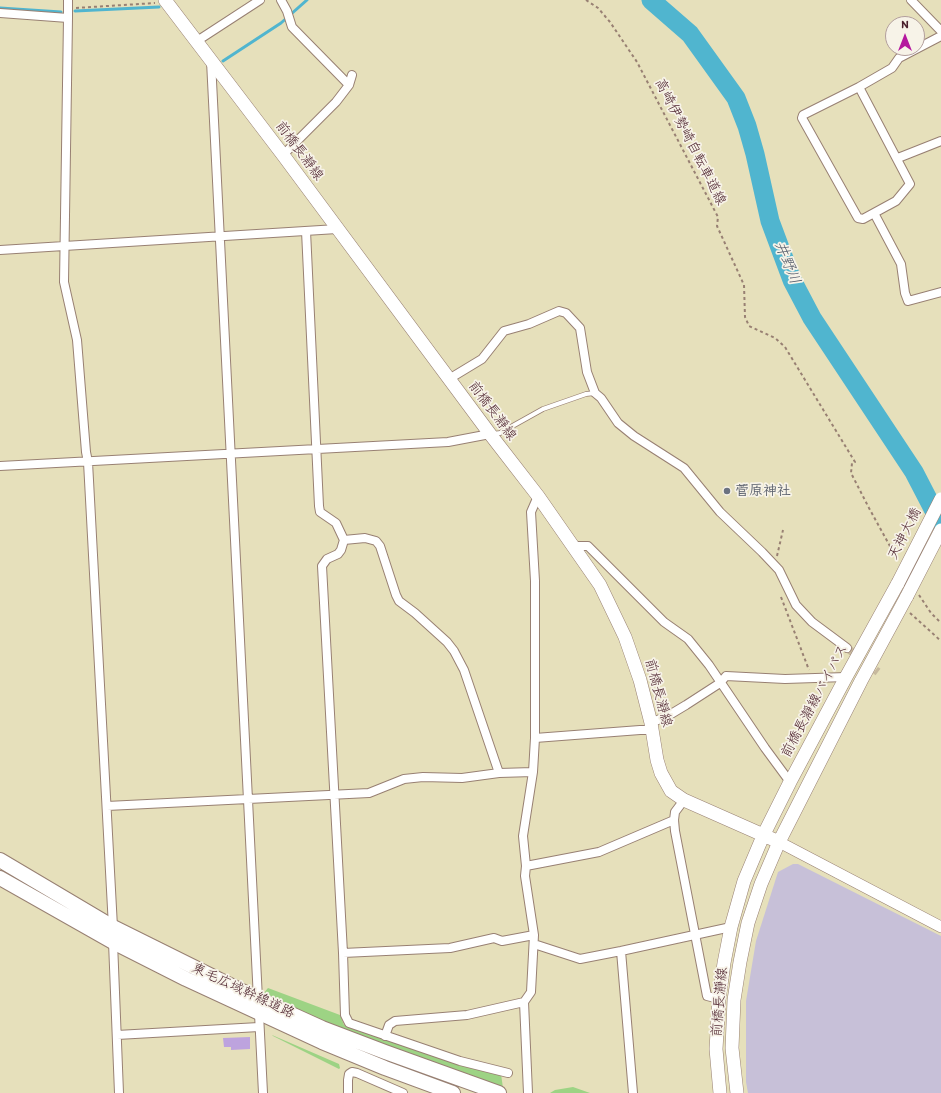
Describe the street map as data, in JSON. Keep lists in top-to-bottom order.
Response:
{
  "streets": {
    "highway": ["東毛広域幹線道路"],
    "main road": ["前橋長瀞線", "天神大橋", "前橋長瀞線バイパス"],
    "path": ["高崎伊勢崎自転車道線"]
  },
  "crossings": [
    ["前橋長瀞線", "前橋長瀞線バイパス"],
    ["天神大橋", "前橋長瀞線バイパス"]
  ],
  "water": ["井野川"],
  "places": ["菅原神社"],
  "north": "top"
}
